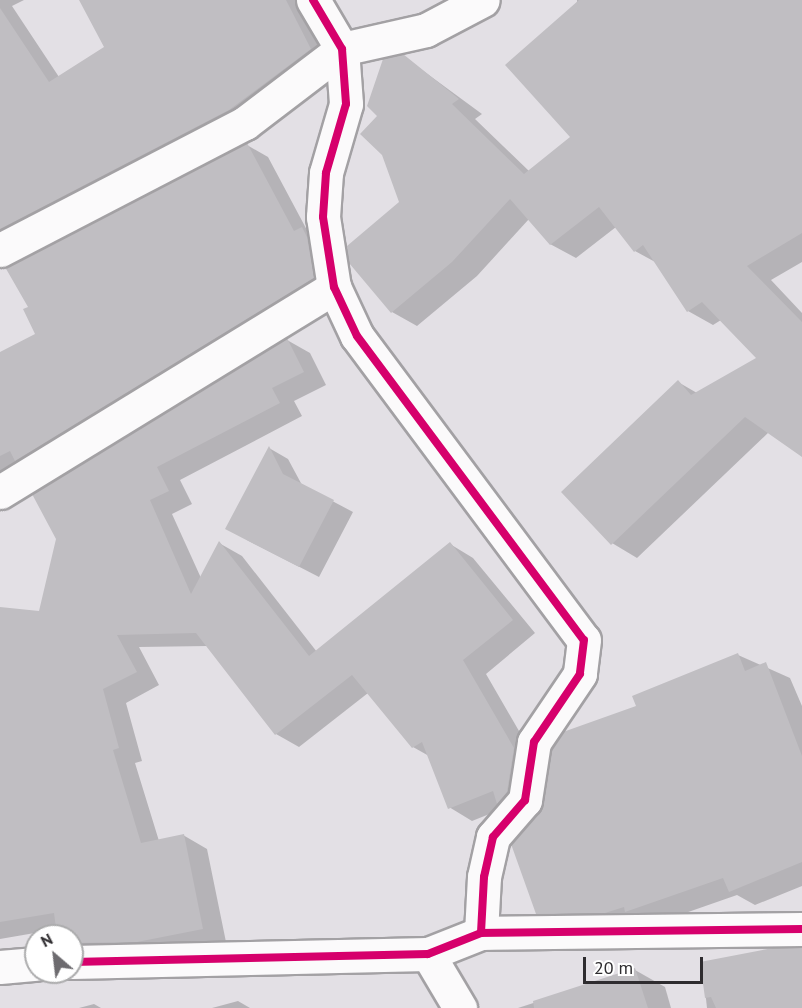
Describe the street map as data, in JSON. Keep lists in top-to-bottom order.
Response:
{
  "scale_bar": "20 m",
  "north": "top left"
}
